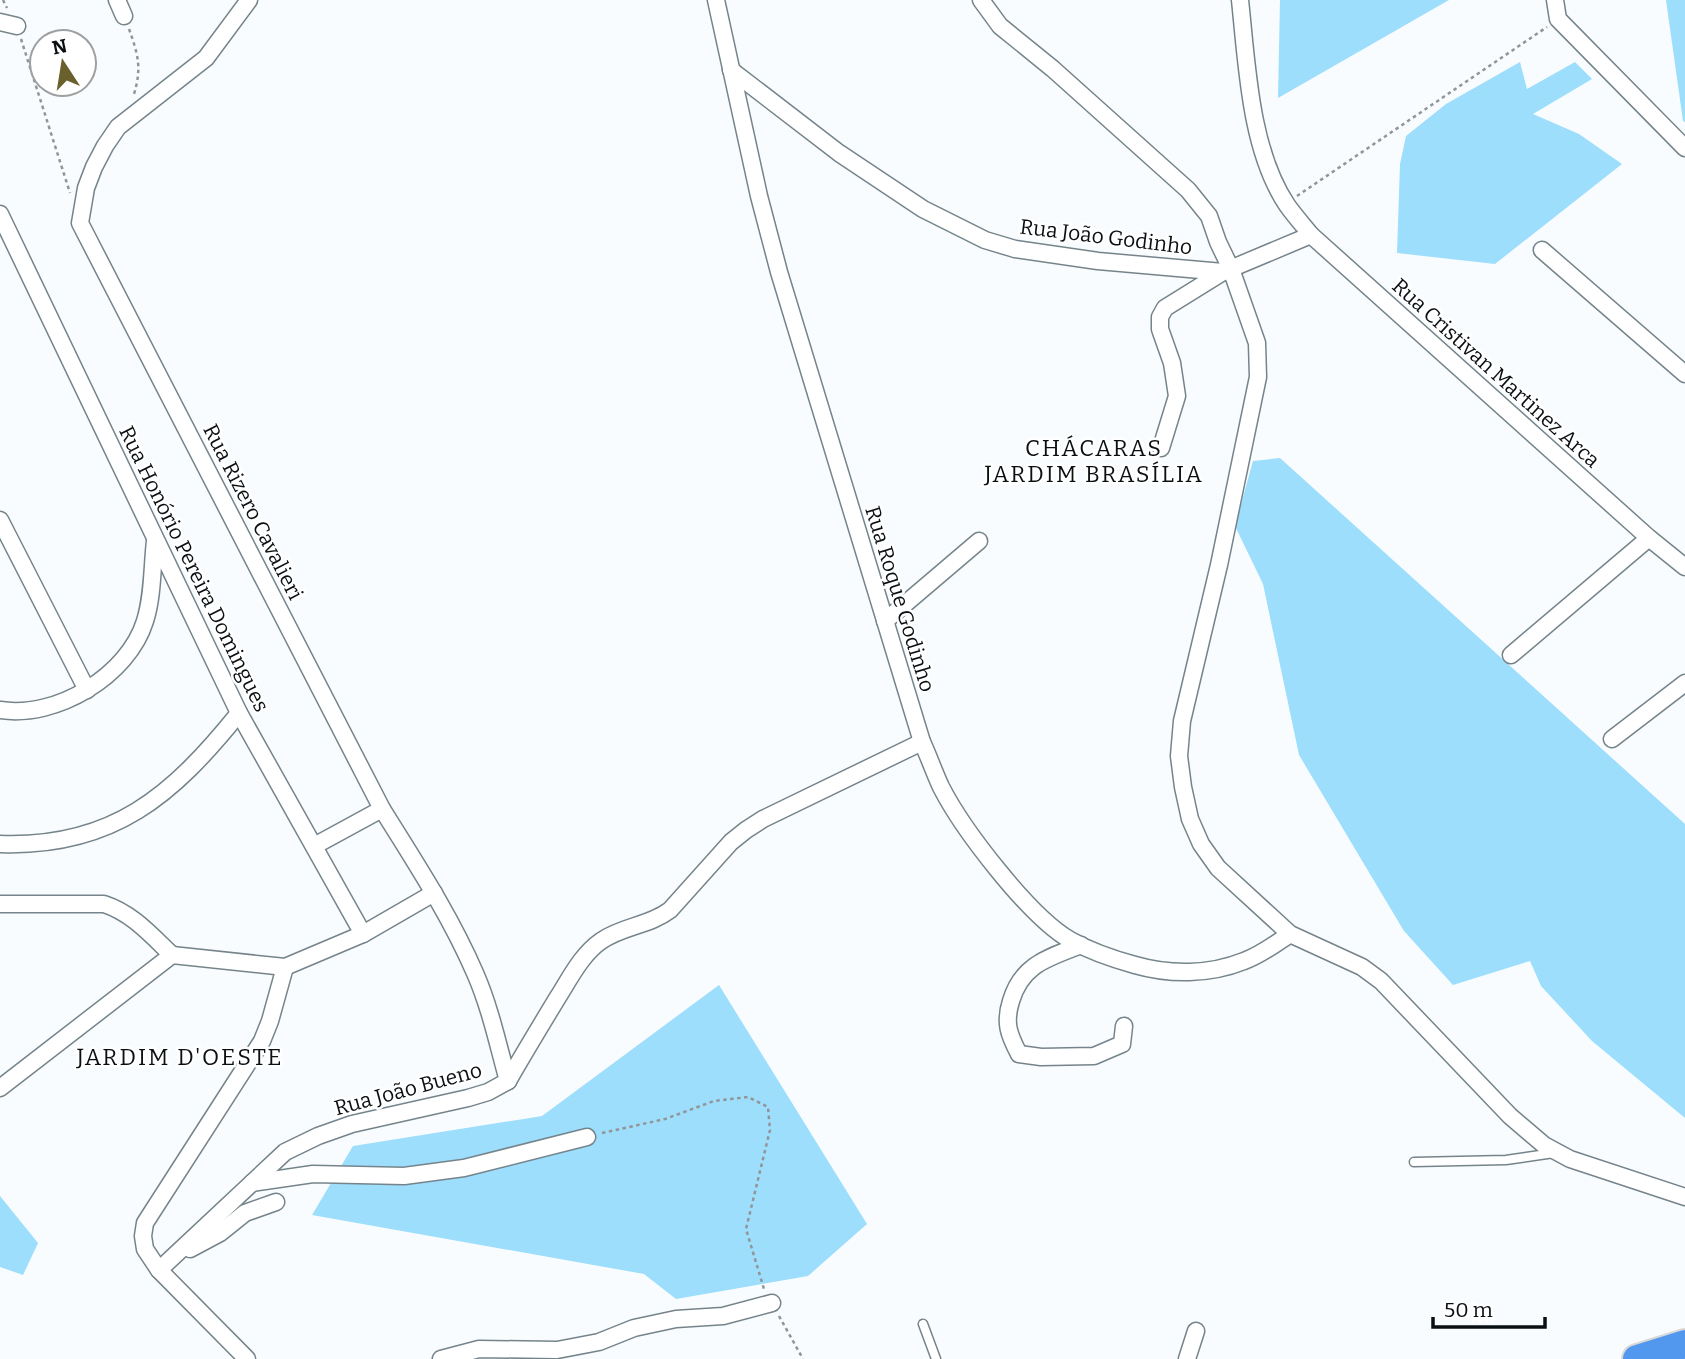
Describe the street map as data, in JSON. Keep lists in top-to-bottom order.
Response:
{
  "streets": {
    "street": [
      "Rua João Godinho",
      "Rua Cristivan Martinez Arca",
      "Rua Rizero Cavalieri",
      "Rua Honório Pereira Domingues",
      "Rua Roque Godinho",
      "Rua João Bueno"
    ]
  },
  "crossings": [
    ["Rua João Godinho", "Rua Cristivan Martinez Arca"],
    ["Rua João Godinho", "Rua Roque Godinho"],
    ["Rua Rizero Cavalieri", "Rua João Bueno"]
  ],
  "districts": ["CHÁCARAS JARDIM BRASÍLIA", "JARDIM D'OESTE"],
  "scale_bar": "50 m",
  "north": "top"
}
